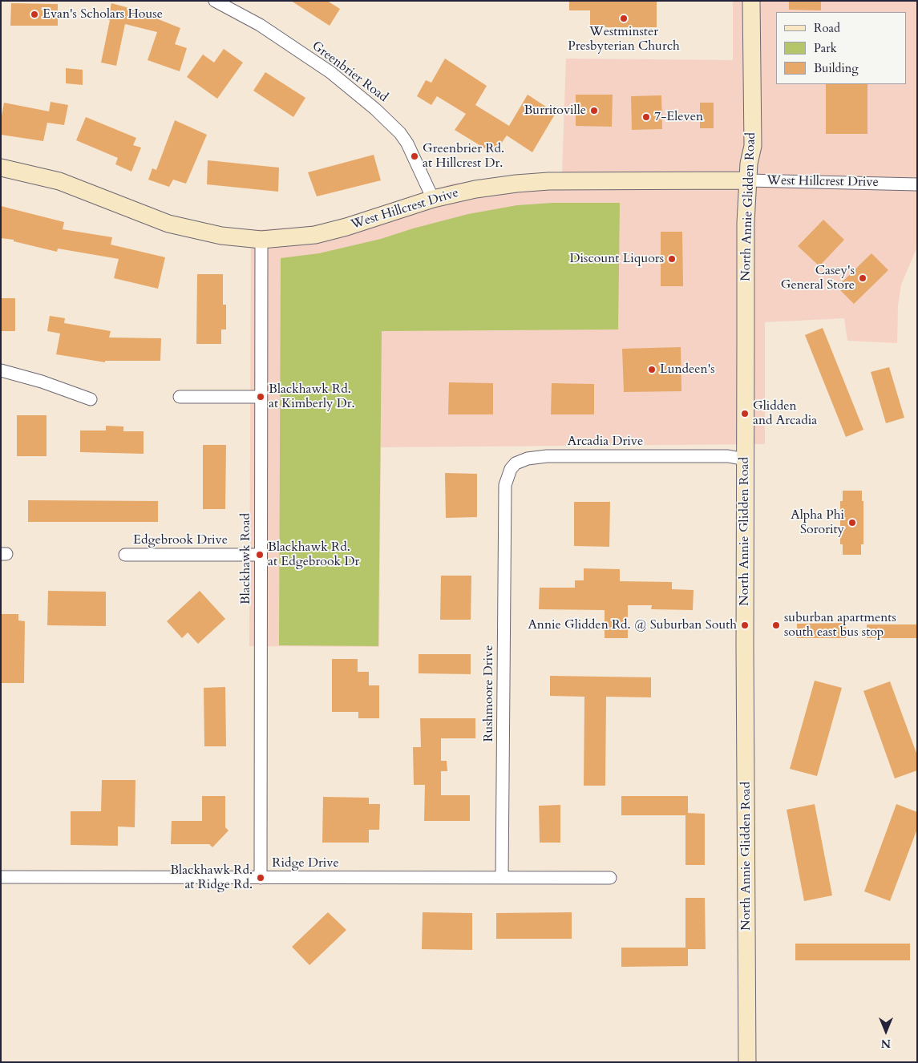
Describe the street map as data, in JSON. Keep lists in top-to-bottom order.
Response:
{
  "streets": {
    "main road": ["West Hillcrest Drive", "North Annie Glidden Road"],
    "street": [
      "Greenbrier Road",
      "Arcadia Drive",
      "Edgebrook Drive",
      "Blackhawk Road",
      "Rushmoore Drive",
      "Ridge Drive"
    ]
  },
  "crossings": [
    ["Greenbrier Road", "West Hillcrest Drive"],
    ["West Hillcrest Drive", "North Annie Glidden Road"],
    ["West Hillcrest Drive", "Blackhawk Road"],
    ["North Annie Glidden Road", "Arcadia Drive"],
    ["Arcadia Drive", "Rushmoore Drive"],
    ["Edgebrook Drive", "Blackhawk Road"],
    ["Blackhawk Road", "Ridge Drive"],
    ["Rushmoore Drive", "Ridge Drive"]
  ],
  "places": [
    "Evan's Scholars House",
    "Westminster Presbyterian Church",
    "Burritoville",
    "7-Eleven",
    "Greenbrier Rd. at Hillcrest Dr.",
    "Discount Liquors",
    "Casey's General Store",
    "Lundeen's",
    "Blackhawk Rd. at Kimberly Dr.",
    "Glidden and Arcadia",
    "Alpha Phi Sorority",
    "Blackhawk Rd. at Edgebrook Dr",
    "Annie Glidden Rd. @ Suburban South",
    "suburban apartments south east bus stop",
    "Blackhawk Rd. at Ridge Rd."
  ],
  "legend": ["Road", "Park", "Building"],
  "north": "bottom"
}
